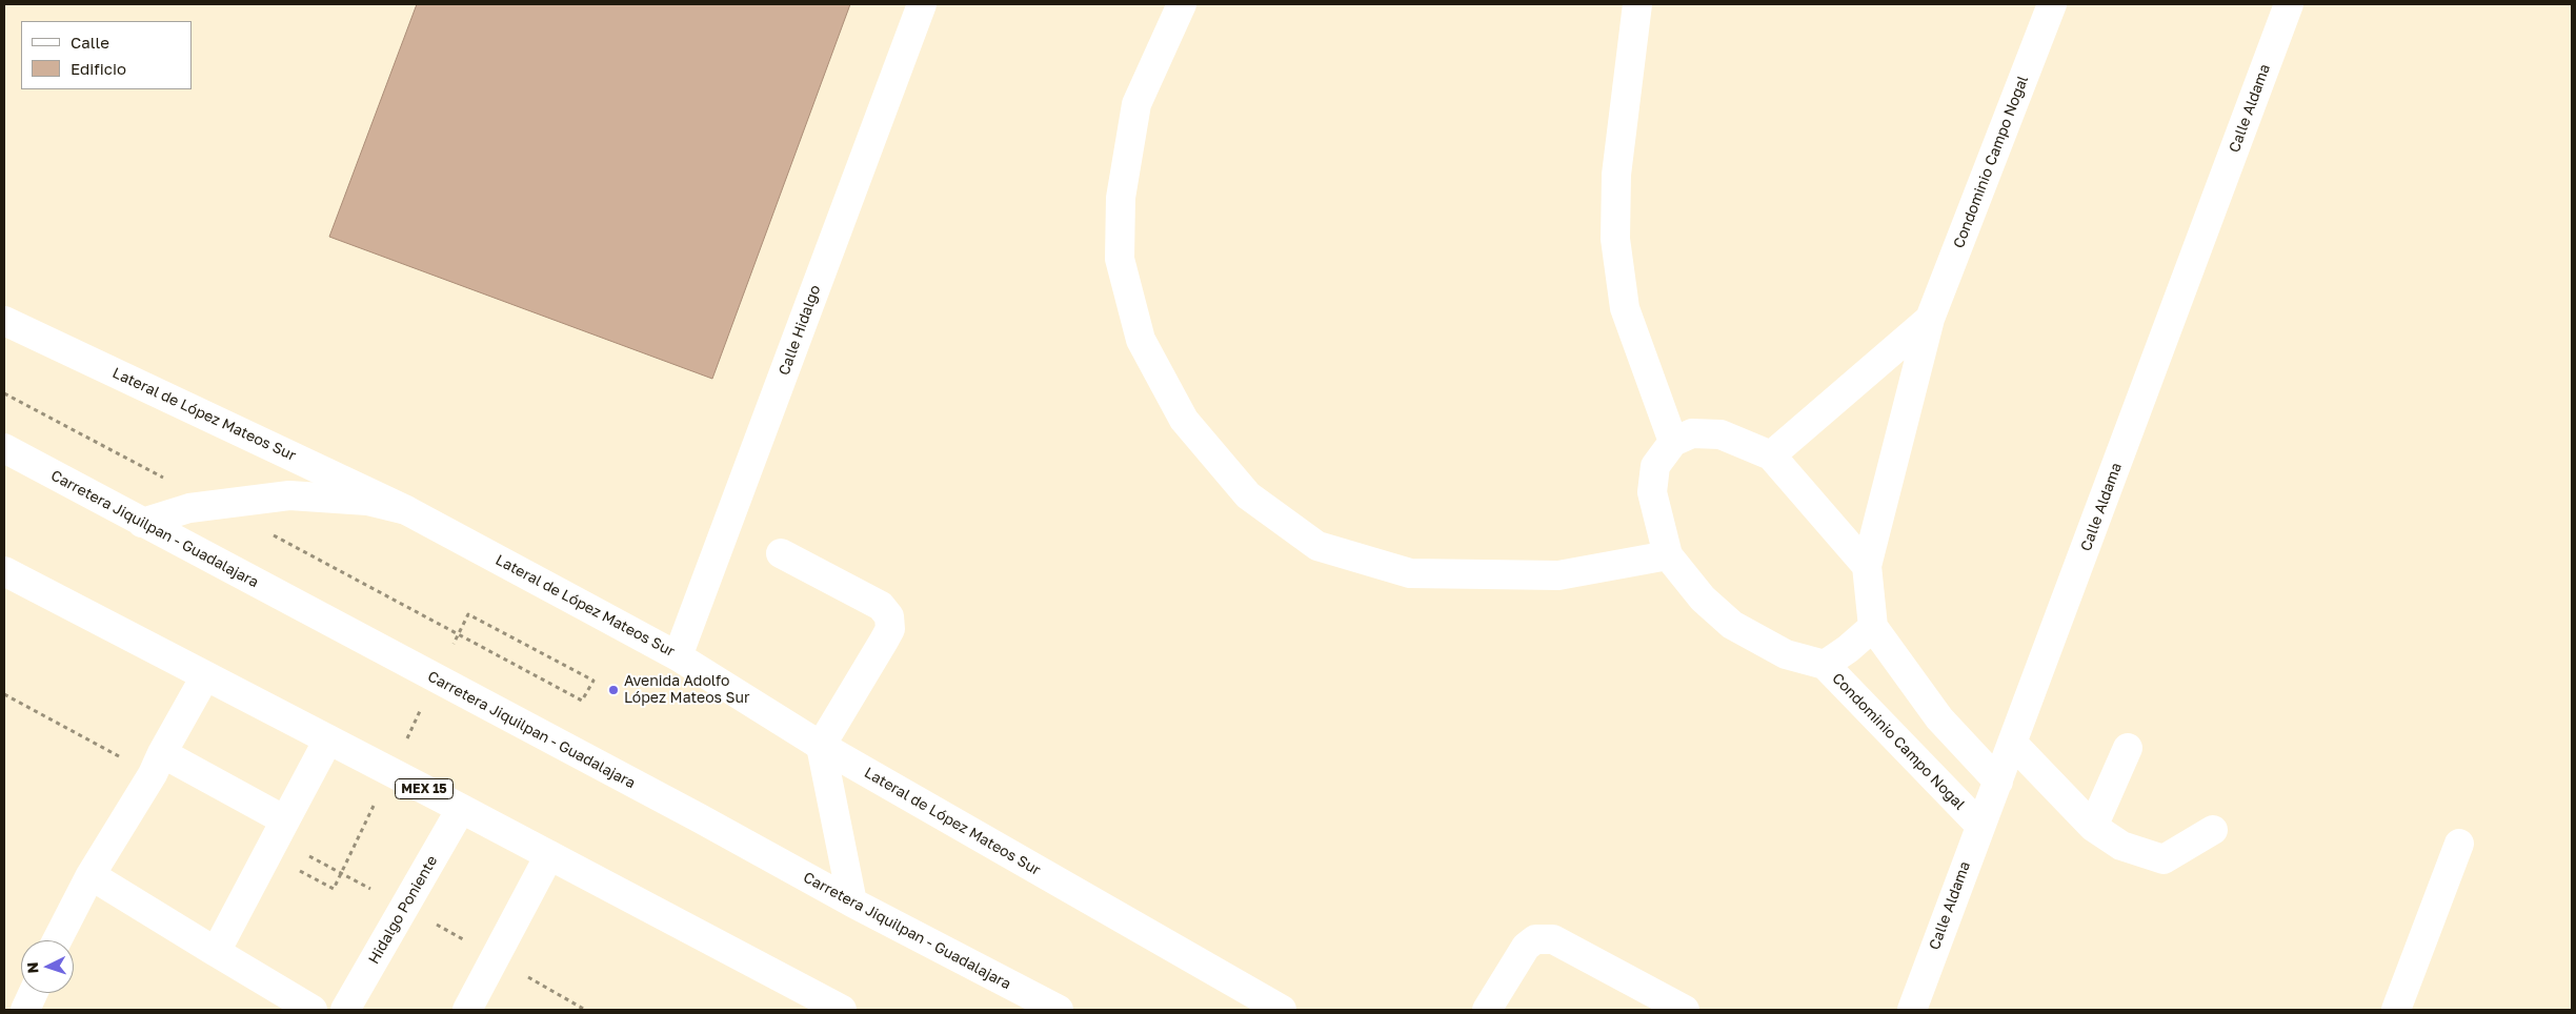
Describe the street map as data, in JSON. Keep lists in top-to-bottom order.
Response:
{
  "streets": {
    "main road": [
      "Calle Aldama",
      "Condominio Campo Nogal",
      "Calle Hidalgo",
      "Lateral de López Mateos Sur",
      "Carretera Jiquilpan - Guadalajara",
      "MEX 15",
      "Hidalgo Poniente"
    ]
  },
  "crossings": [
    ["Calle Aldama", "Condominio Campo Nogal"],
    ["Calle Hidalgo", "Lateral de López Mateos Sur"],
    ["MEX 15", "Hidalgo Poniente"]
  ],
  "places": ["Avenida Adolfo López Mateos Sur"],
  "legend": ["Calle", "Edificio"],
  "north": "left"
}
